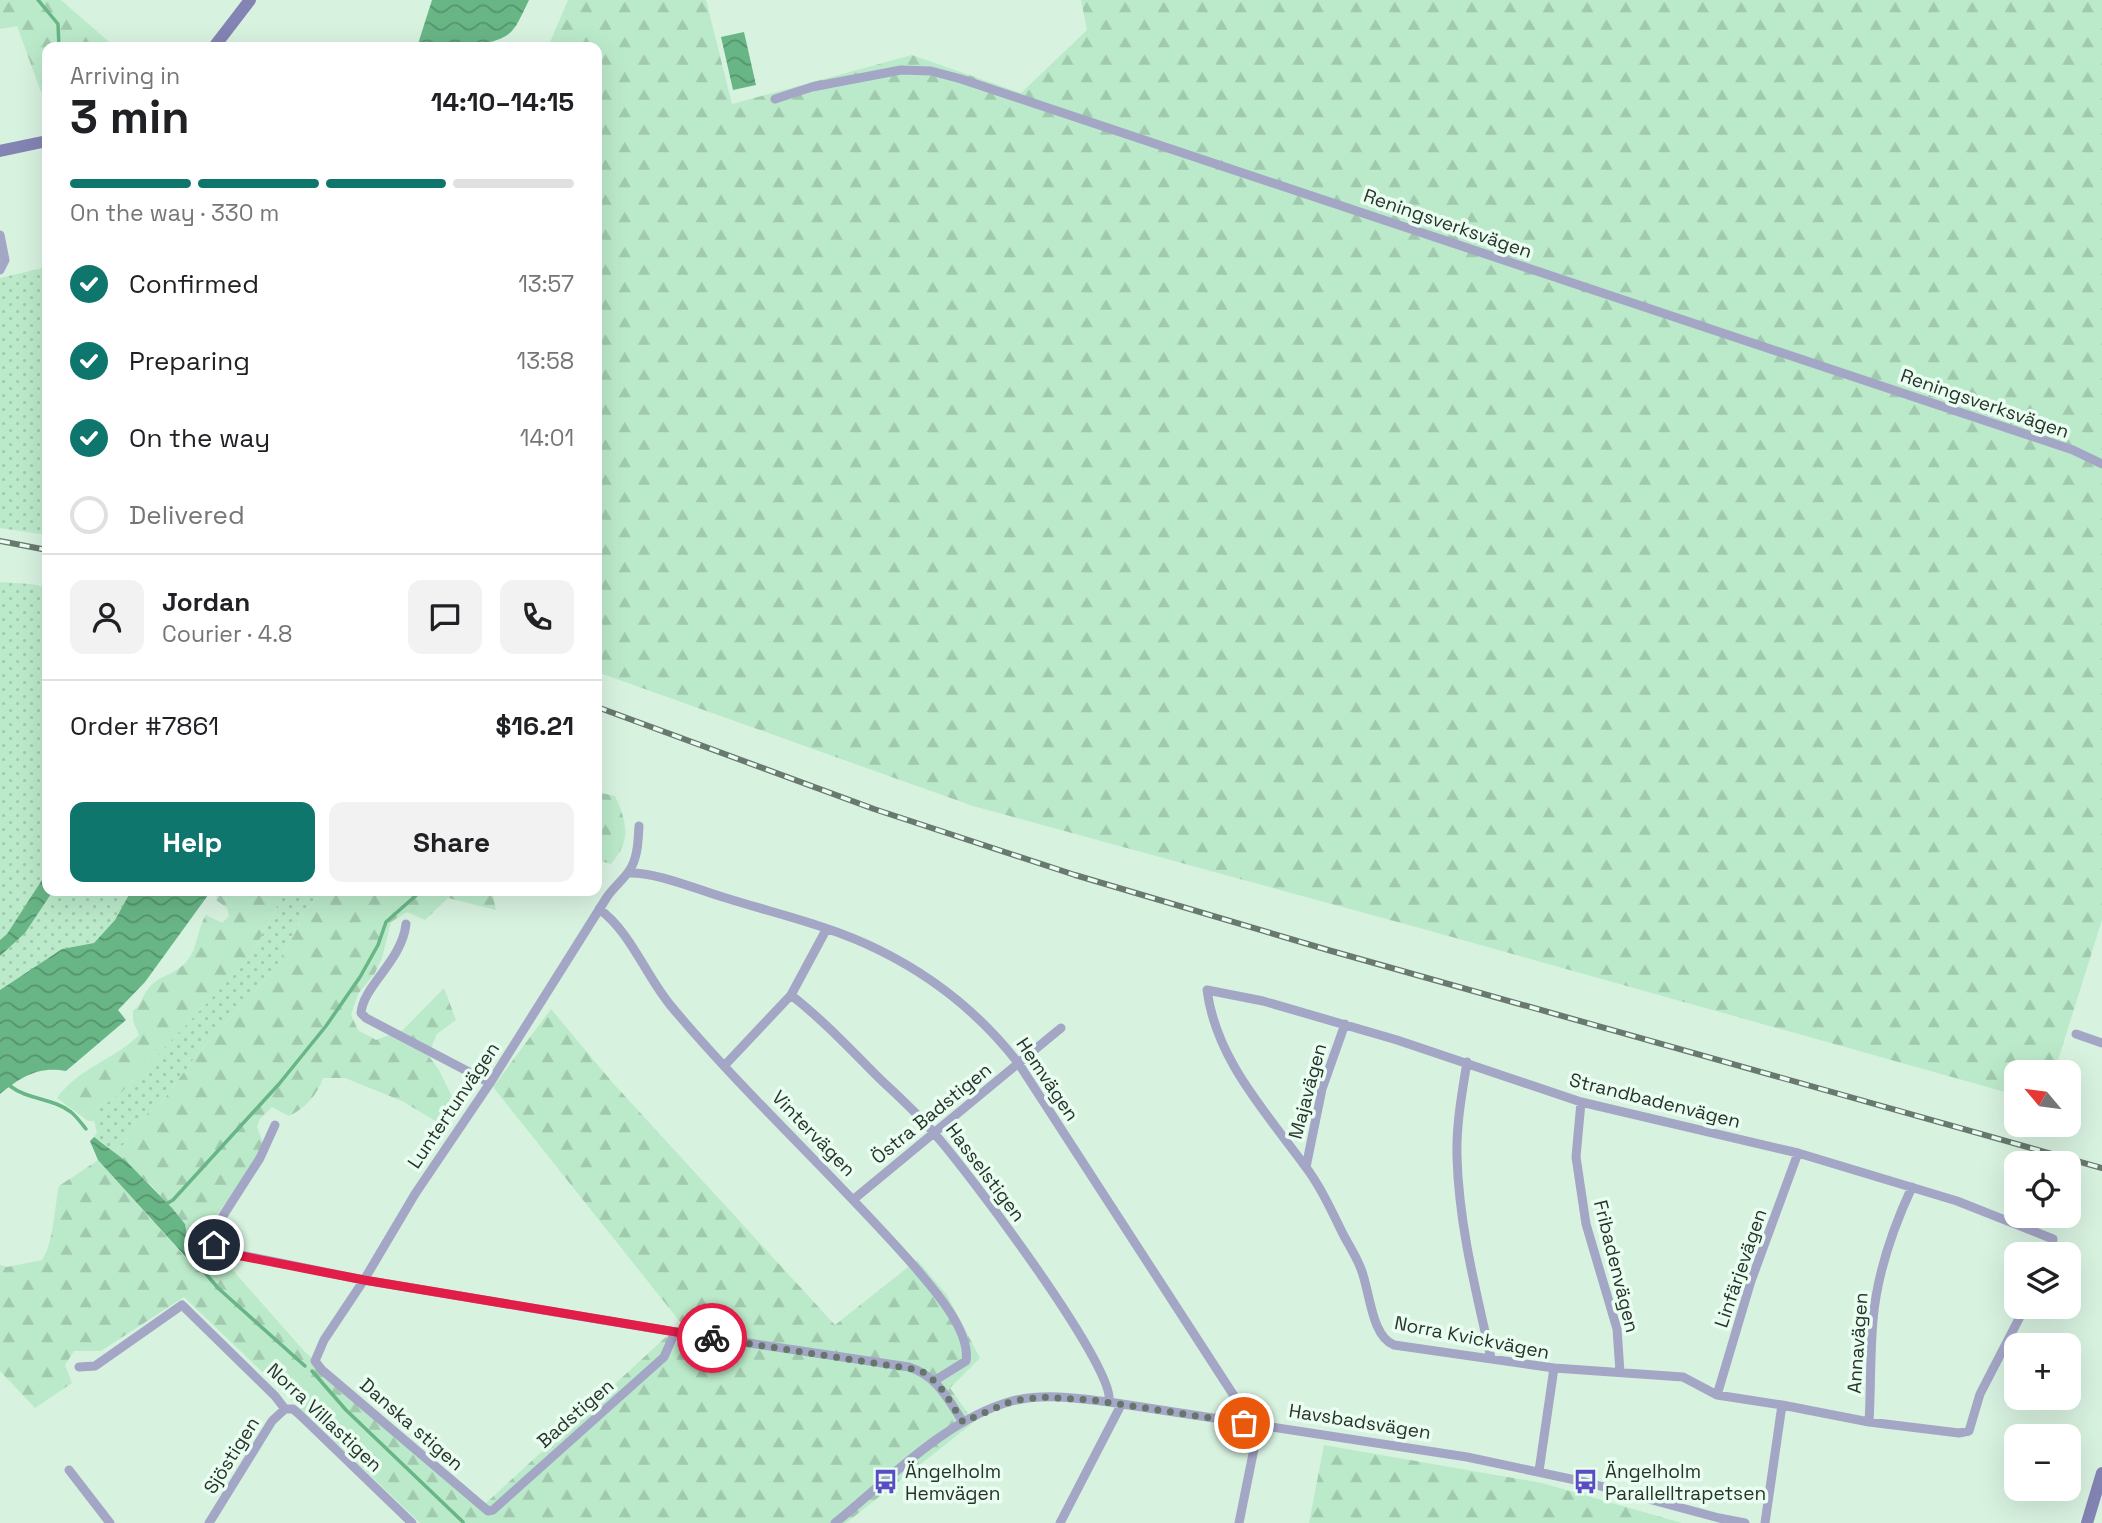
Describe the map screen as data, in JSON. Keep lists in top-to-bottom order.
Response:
{
  "streets": {
    "street": [
      "Reningsverksvägen",
      "Hemvägen",
      "Majavägen",
      "Strandbadenvägen",
      "Luntertunvägen",
      "Östra Badstigen",
      "Vintervägen",
      "Hasselstigen",
      "Fribadenvägen",
      "Linfärjevägen",
      "Norra Kvickvägen",
      "Annavägen",
      "Badstigen",
      "Norra Villastigen",
      "Havsbadsvägen",
      "Danska stigen",
      "Sjöstigen"
    ]
  },
  "crossings": [
    ["Hemvägen", "Luntertunvägen"],
    ["Hemvägen", "Östra Badstigen"],
    ["Hemvägen", "Havsbadsvägen"],
    ["Majavägen", "Strandbadenvägen"],
    ["Majavägen", "Norra Kvickvägen"],
    ["Strandbadenvägen", "Fribadenvägen"],
    ["Strandbadenvägen", "Linfärjevägen"],
    ["Strandbadenvägen", "Norra Kvickvägen"],
    ["Strandbadenvägen", "Annavägen"],
    ["Luntertunvägen", "Vintervägen"],
    ["Luntertunvägen", "Danska stigen"],
    ["Östra Badstigen", "Vintervägen"],
    ["Östra Badstigen", "Hasselstigen"],
    ["Hasselstigen", "Havsbadsvägen"],
    ["Norra Kvickvägen", "Havsbadsvägen"],
    ["Badstigen", "Danska stigen"],
    ["Norra Villastigen", "Sjöstigen"]
  ],
  "places": {
    "bus stop": ["Ängelholm Hemvägen", "Ängelholm Parallelltrapetsen"]
  },
  "north": "top left",
  "page": {
    "heading": ["3 min", "Arriving in", "14:10–14:15"],
    "panel": [
      "Jordan",
      "Courier · 4.8",
      "Order #7861",
      "$16.21"
    ],
    "bar": "On the way · 330 m",
    "list": [
      ["Confirmed", "13:57"],
      ["Preparing", "13:58"],
      ["On the way", "14:01"],
      "Delivered"
    ],
    "buttons": ["Help", "Share"],
    "map_buttons": ["+", "−"]
  }
}
